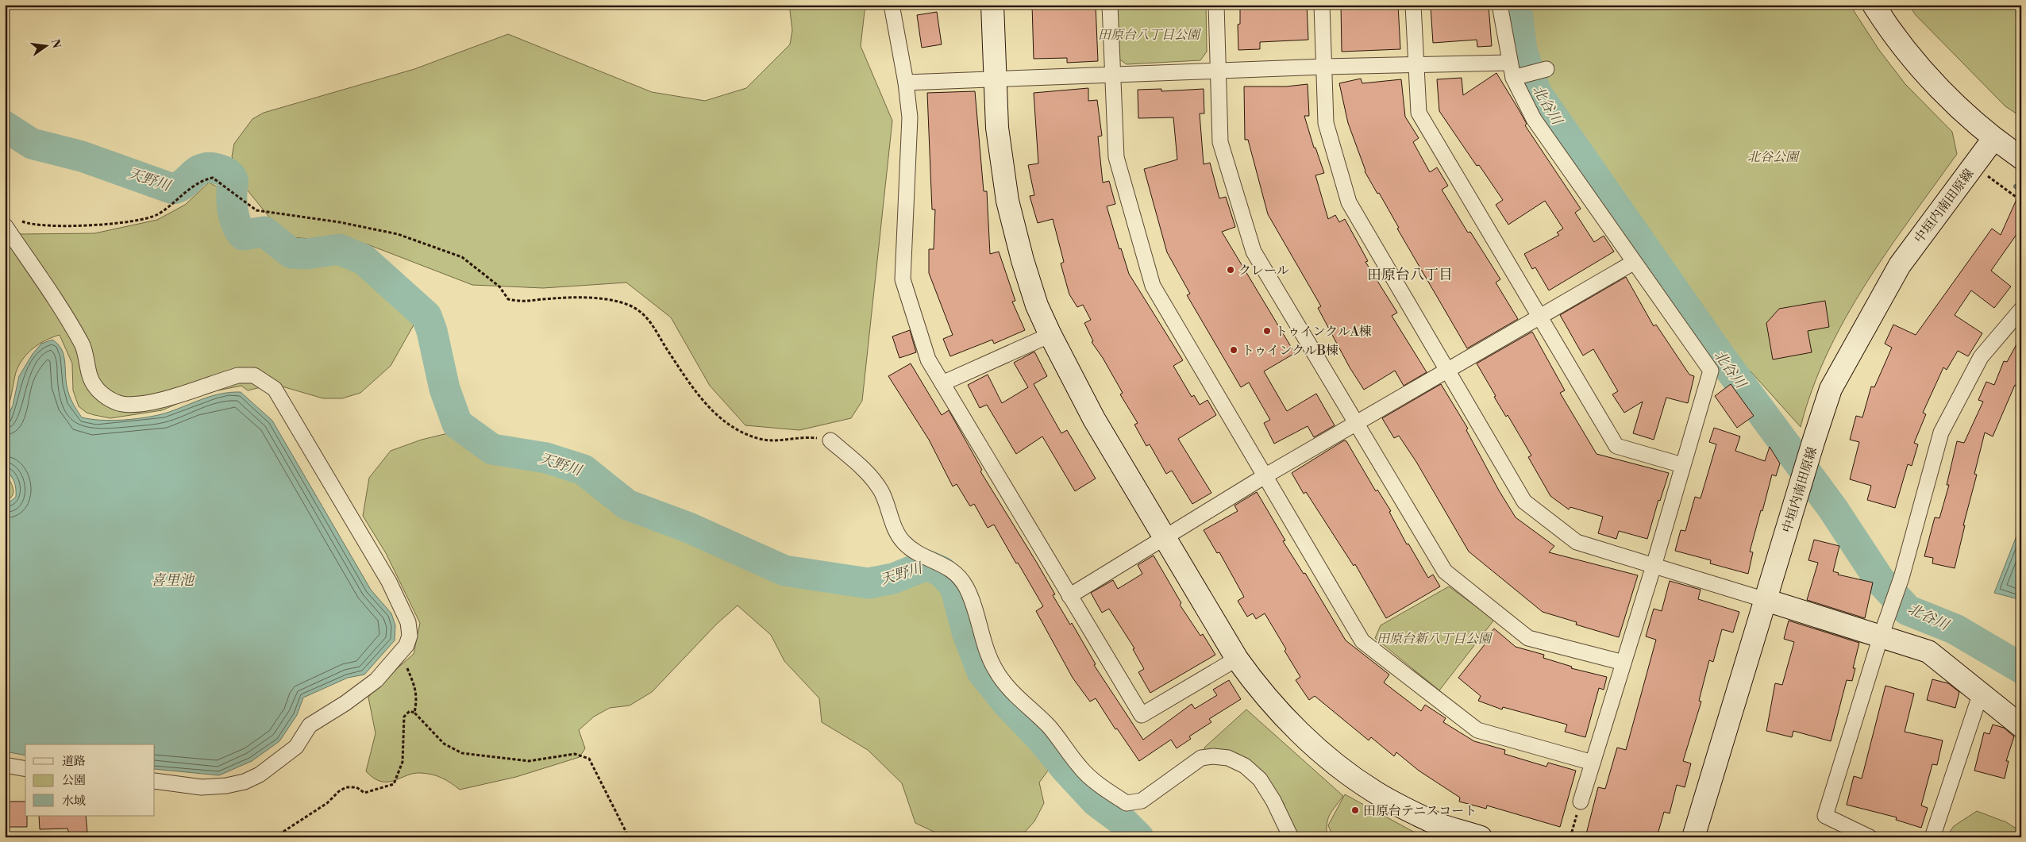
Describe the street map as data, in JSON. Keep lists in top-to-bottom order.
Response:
{
  "streets": {
    "street": ["中垣内南田原線"]
  },
  "districts": ["田原台八丁目"],
  "water": ["北谷川", "天野川", "喜里池"],
  "parks": ["田原台八丁目公園", "北谷公園", "田原台新八丁目公園"],
  "places": [
    "クレール",
    "トゥインクルA棟",
    "トゥインクルB棟",
    "田原台テニスコート"
  ],
  "legend": ["道路", "公園", "水域"],
  "north": "right"
}
